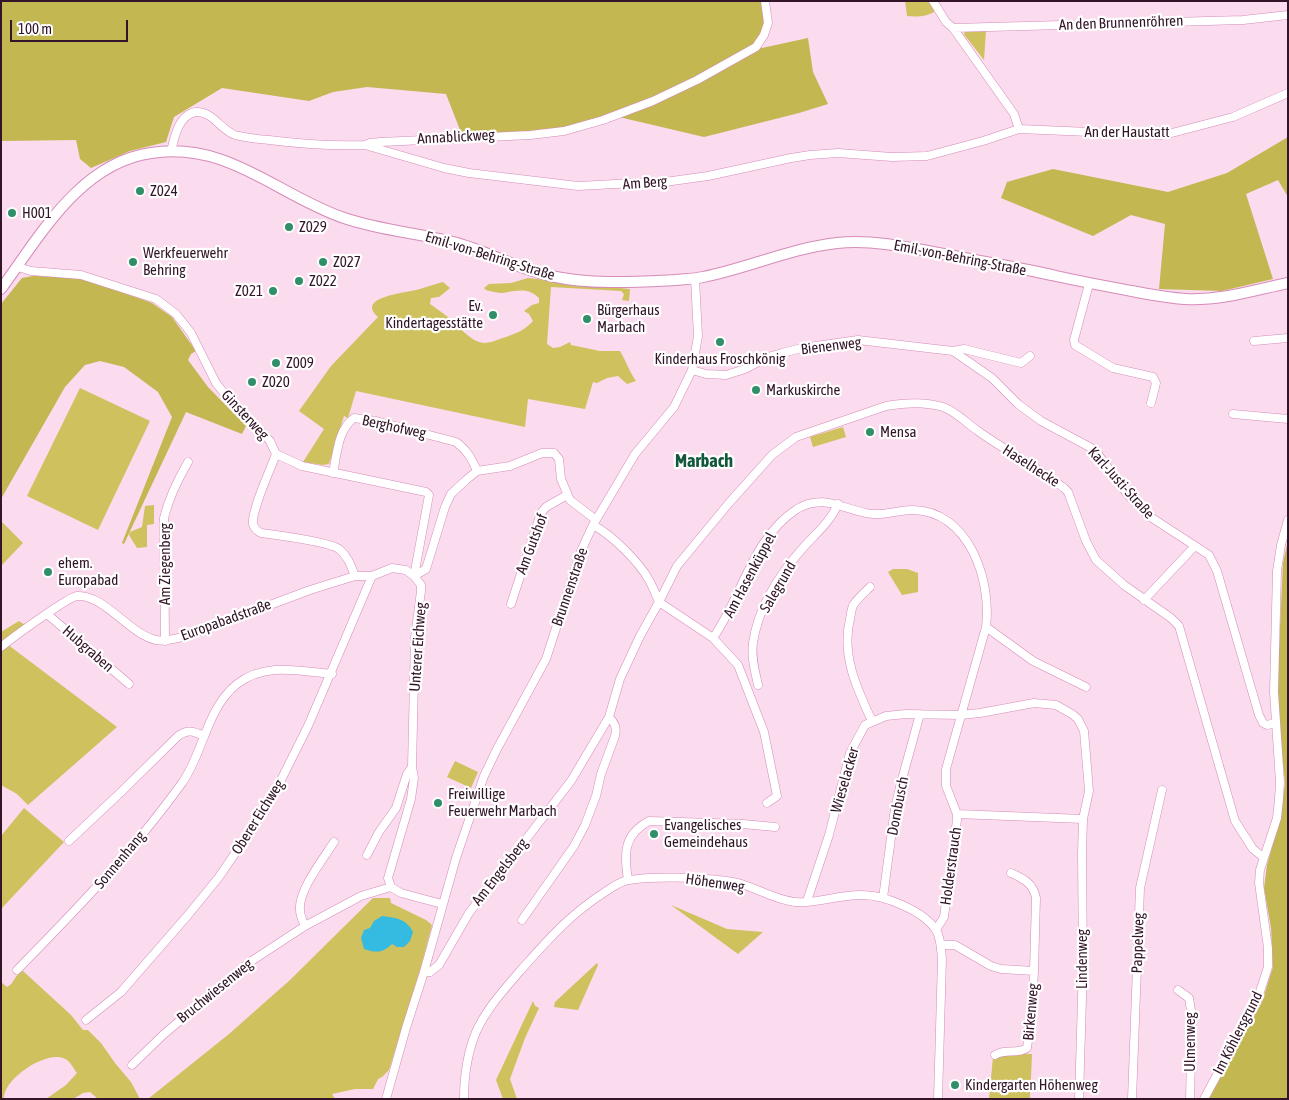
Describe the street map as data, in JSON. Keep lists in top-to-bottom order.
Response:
{
  "streets": {
    "main road": ["Emil-von-Behring-Straße"],
    "street": [
      "An den Brunnenröhren",
      "An der Haustatt",
      "Annablickweg",
      "Am Berg",
      "Bienenweg",
      "Ginsterweg",
      "Berghofweg",
      "Haselhecke",
      "Karl-Justi-Straße",
      "Am Gutshof",
      "Am Ziegenberg",
      "Am Hasenküppel",
      "Brunnenstraße",
      "Salegrund",
      "Europabadstraße",
      "Unterer Eichweg",
      "Hubgraben",
      "Wieselacker",
      "Dornbusch",
      "Oberer Eichweg",
      "Sonnenhang",
      "Holderstrauch",
      "Am Engelsberg",
      "Höhenweg",
      "Pappelweg",
      "Lindenweg",
      "Bruchwiesenweg",
      "Birkenweg",
      "Im Köhlersgrund",
      "Ulmenweg"
    ]
  },
  "crossings": [
    ["An der Haustatt", "Am Berg"],
    ["Annablickweg", "Am Berg"],
    ["Annablickweg", "Emil-von-Behring-Straße"],
    ["Emil-von-Behring-Straße", "Ginsterweg"],
    ["Emil-von-Behring-Straße", "Brunnenstraße"],
    ["Bienenweg", "Karl-Justi-Straße"],
    ["Bienenweg", "Brunnenstraße"],
    ["Ginsterweg", "Berghofweg"],
    ["Ginsterweg", "Unterer Eichweg"],
    ["Haselhecke", "Am Engelsberg"],
    ["Haselhecke", "Im Köhlersgrund"],
    ["Karl-Justi-Straße", "Im Köhlersgrund"],
    ["Am Ziegenberg", "Europabadstraße"],
    ["Am Hasenküppel", "Salegrund"],
    ["Am Hasenküppel", "Holderstrauch"],
    ["Am Hasenküppel", "Lindenweg"],
    ["Europabadstraße", "Hubgraben"],
    ["Europabadstraße", "Oberer Eichweg"],
    ["Unterer Eichweg", "Bruchwiesenweg"],
    ["Wieselacker", "Höhenweg"],
    ["Dornbusch", "Höhenweg"],
    ["Oberer Eichweg", "Sonnenhang"],
    ["Holderstrauch", "Höhenweg"],
    ["Holderstrauch", "Lindenweg"],
    ["Höhenweg", "Birkenweg"]
  ],
  "districts": ["Marbach"],
  "places": [
    "Z024",
    "H001",
    "Z029",
    "Werkfeuerwehr Behring",
    "Z027",
    "Z022",
    "Z021",
    "Ev. Kindertagesstätte",
    "Bürgerhaus Marbach",
    "Kinderhaus Froschkönig",
    "Z009",
    "Z020",
    "Markuskirche",
    "Mensa",
    "ehem. Europabad",
    "Freiwillige Feuerwehr Marbach",
    "Evangelisches Gemeindehaus",
    "Kindergarten Höhenweg"
  ],
  "scale_bar": "100 m"
}
